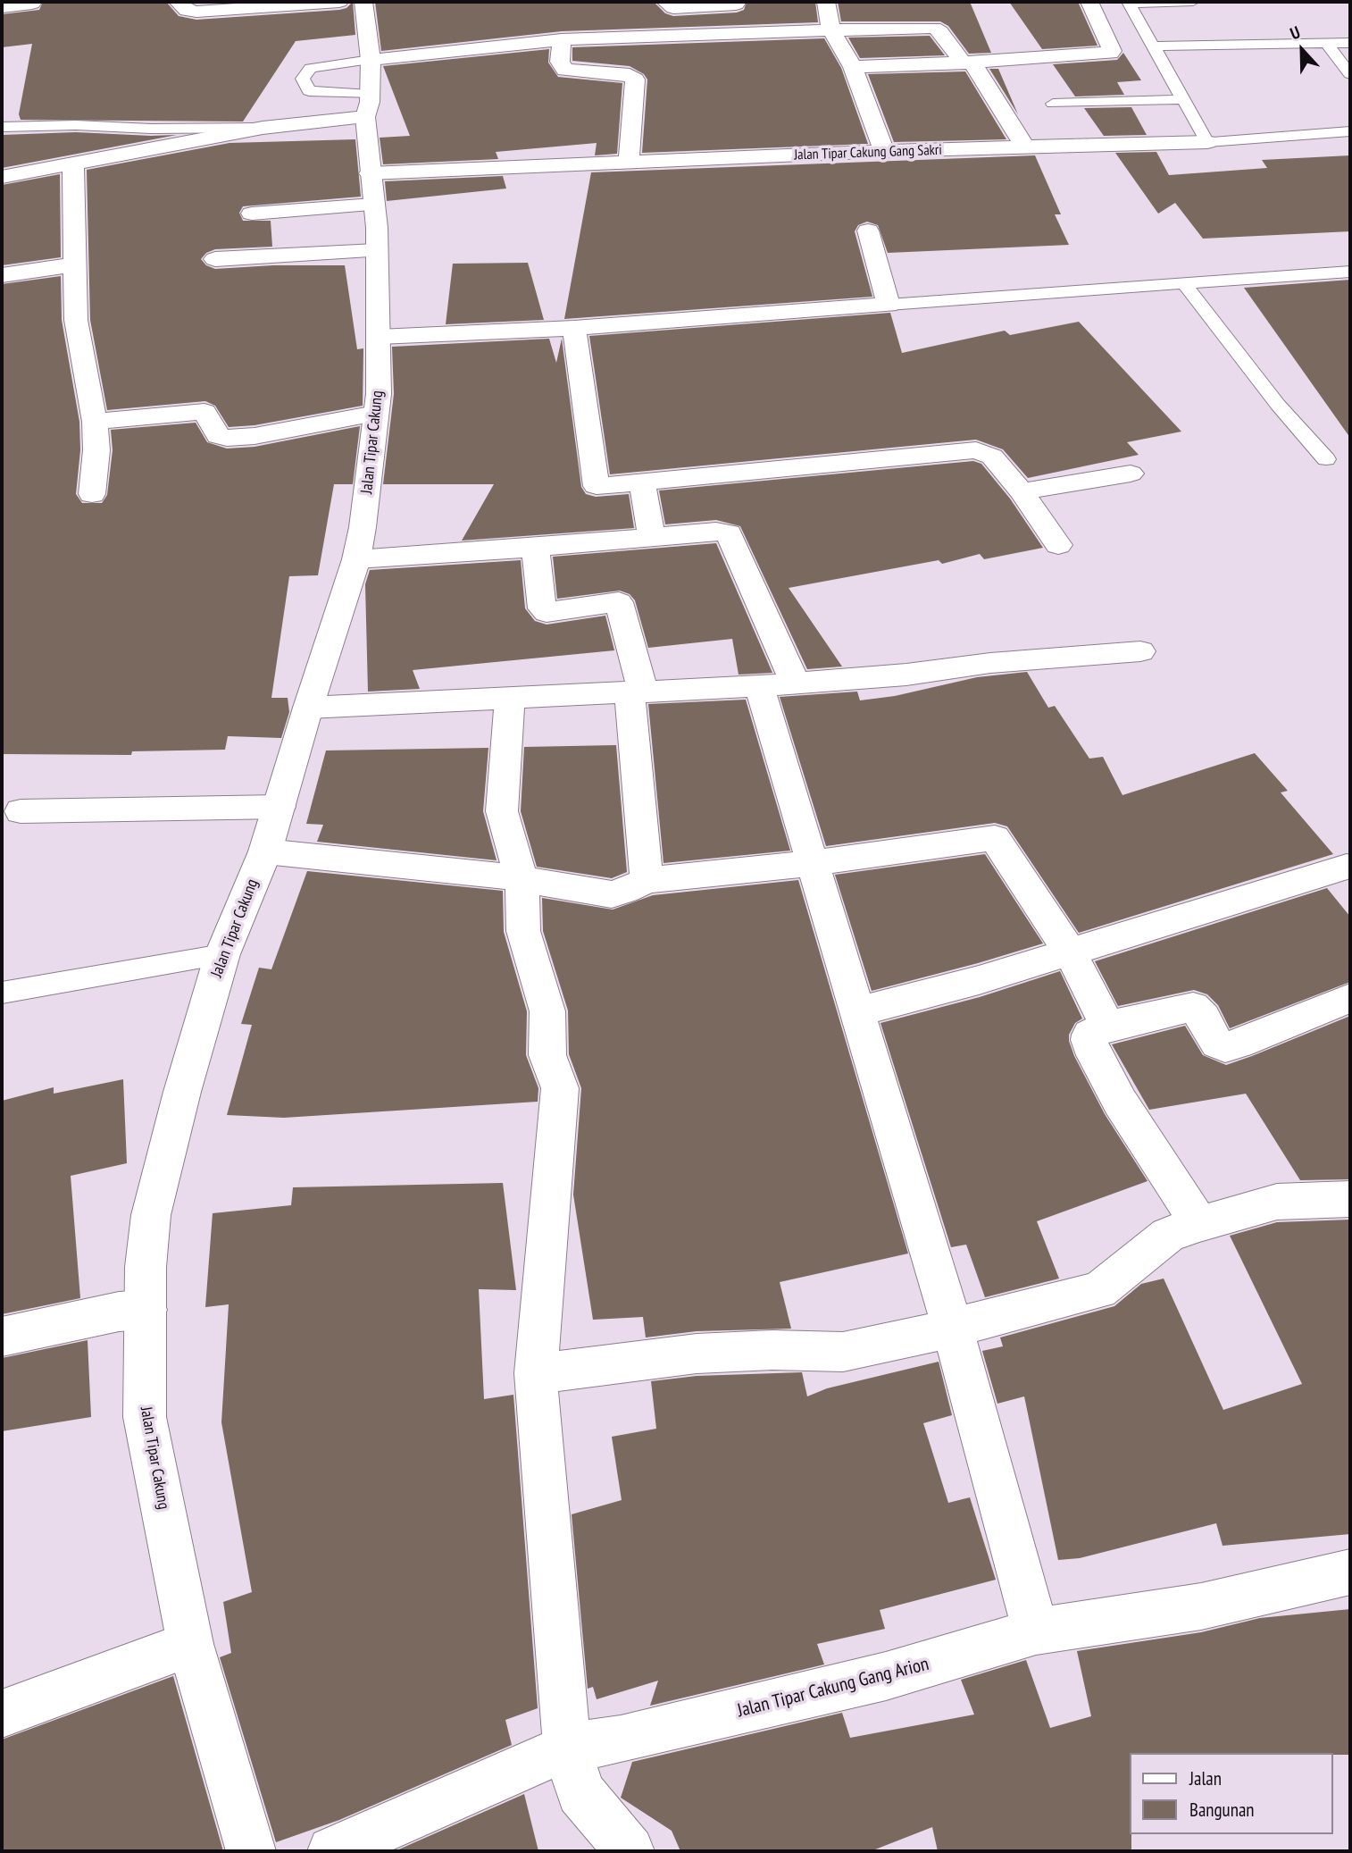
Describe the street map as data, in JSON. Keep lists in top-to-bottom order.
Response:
{
  "streets": {
    "street": ["Jalan Tipar Cakung Gang Sakri", "Jalan Tipar Cakung", "Jalan Tipar Cakung Gang Arion"]
  },
  "crossings": [
    ["Jalan Tipar Cakung Gang Sakri", "Jalan Tipar Cakung"]
  ],
  "legend": ["Jalan", "Bangunan"],
  "north": "top"
}
